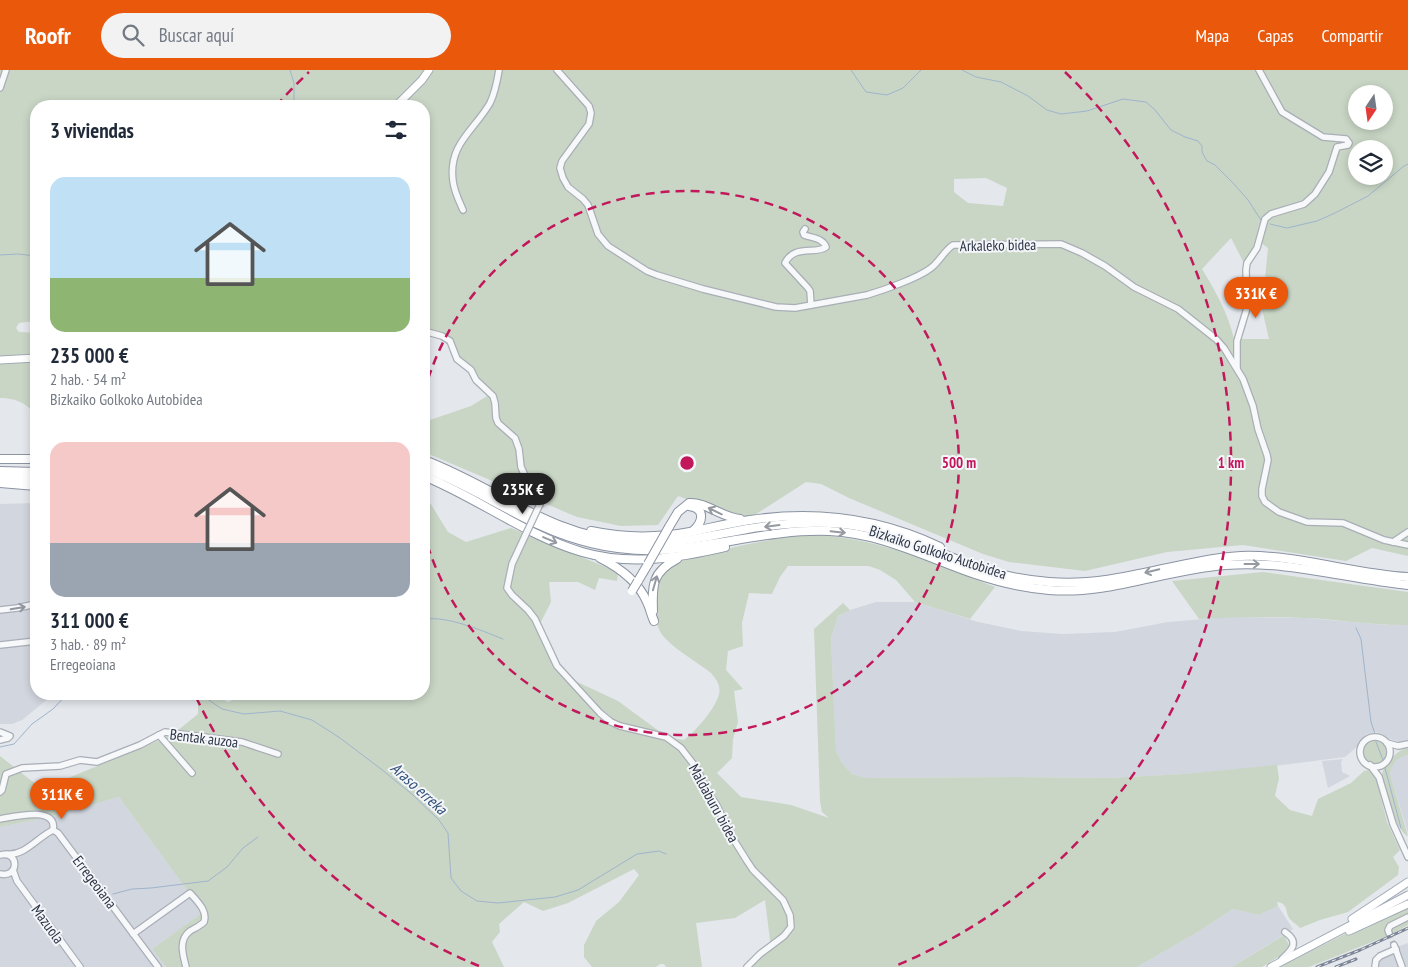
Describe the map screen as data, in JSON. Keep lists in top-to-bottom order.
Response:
{
  "streets": {
    "highway": ["Bizkaiko Golkoko Autobidea"],
    "street": [
      "Arkaleko bidea",
      "Bentak auzoa",
      "Maldaburu bidea",
      "Erregeoiana",
      "Mazuola"
    ]
  },
  "water": ["Araso erreka"],
  "north": "bottom",
  "page": {
    "header": "Roofr",
    "search": "Buscar aquí",
    "nav": ["Mapa", "Capas", "Compartir"],
    "heading": "3 viviendas",
    "list": [
      {
        "name": "235 000 €",
        "note": "2 hab. · 54 m² · Bizkaiko Golkoko Autobidea"
      },
      {
        "name": "311 000 €",
        "note": "3 hab. · 89 m² · Erregeoiana"
      }
    ],
    "price": ["331K €", "235K €", "311K €"]
  },
  "rings": ["500 m", "1 km"]
}
